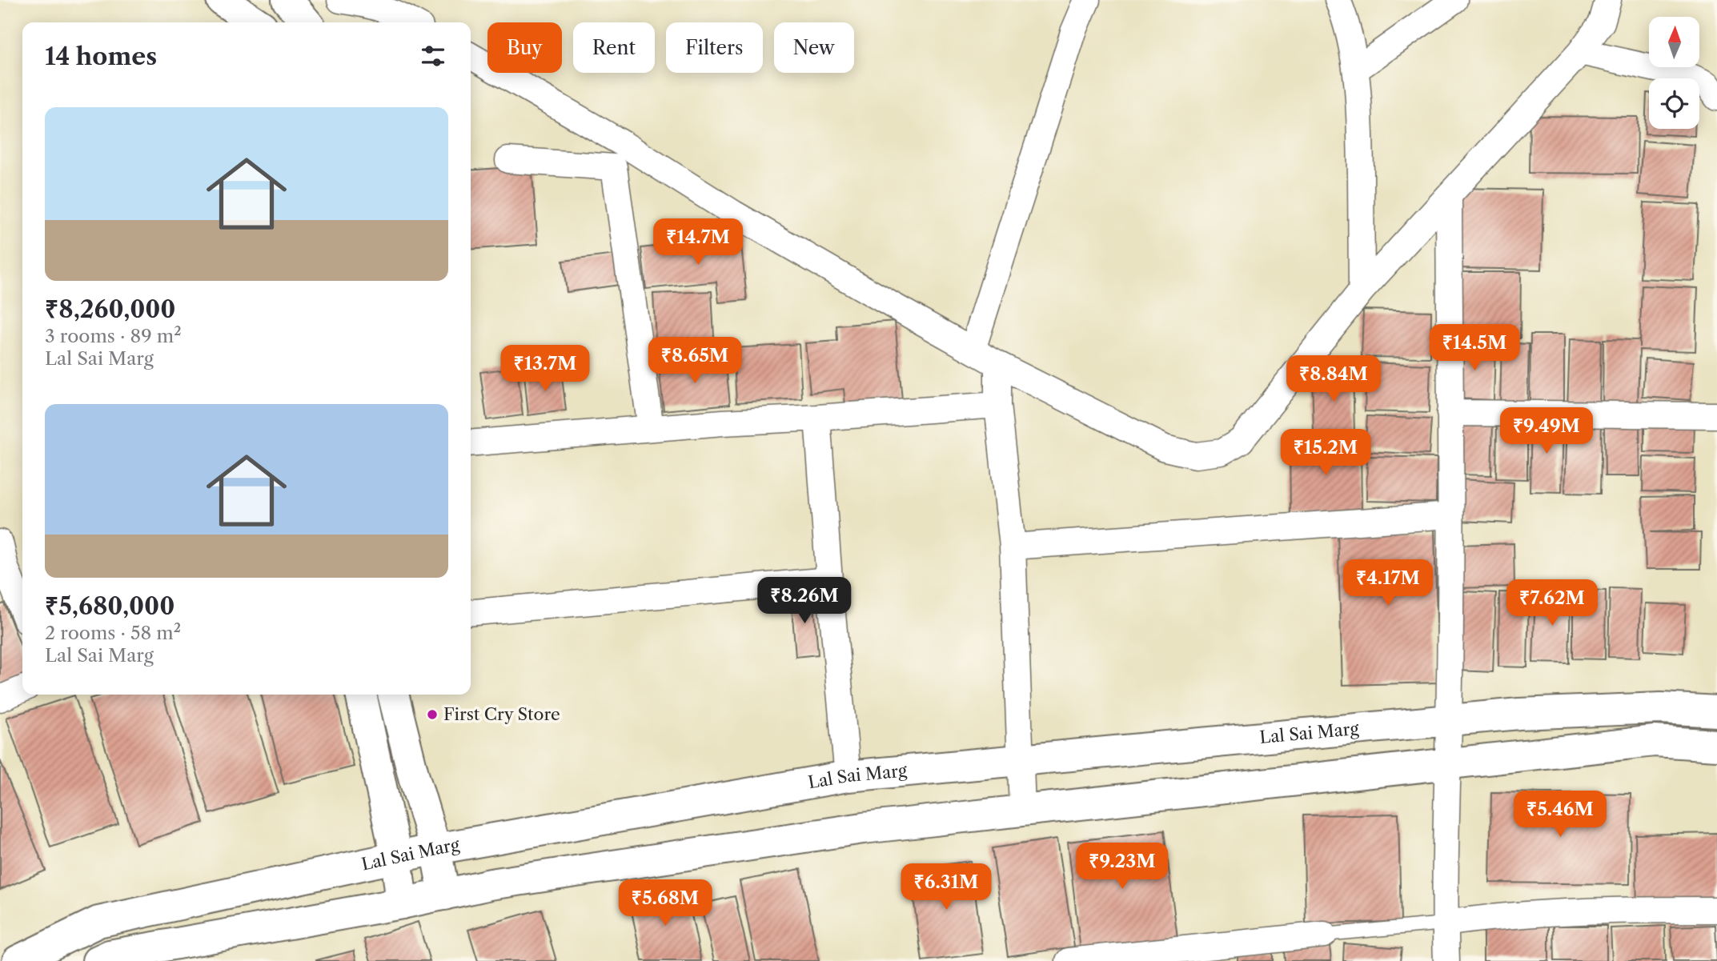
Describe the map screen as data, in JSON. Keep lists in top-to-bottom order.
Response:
{
  "streets": {
    "street": ["Lal Sai Marg"]
  },
  "places": ["First Cry Store"],
  "north": "top",
  "page": {
    "chip": [
      "Buy",
      "Rent",
      "Filters",
      "New"
    ],
    "heading": "14 homes",
    "list": [
      {
        "name": "₹8,260,000",
        "note": "3 rooms · 89 m² · Lal Sai Marg"
      },
      {
        "name": "₹5,680,000",
        "note": "2 rooms · 58 m² · Lal Sai Marg"
      }
    ],
    "price": [
      "₹14.7M",
      "₹14.5M",
      "₹8.65M",
      "₹13.7M",
      "₹8.84M",
      "₹9.49M",
      "₹15.2M",
      "₹4.17M",
      "₹8.26M",
      "₹7.62M",
      "₹5.46M",
      "₹9.23M",
      "₹6.31M",
      "₹5.68M"
    ]
  }
}
